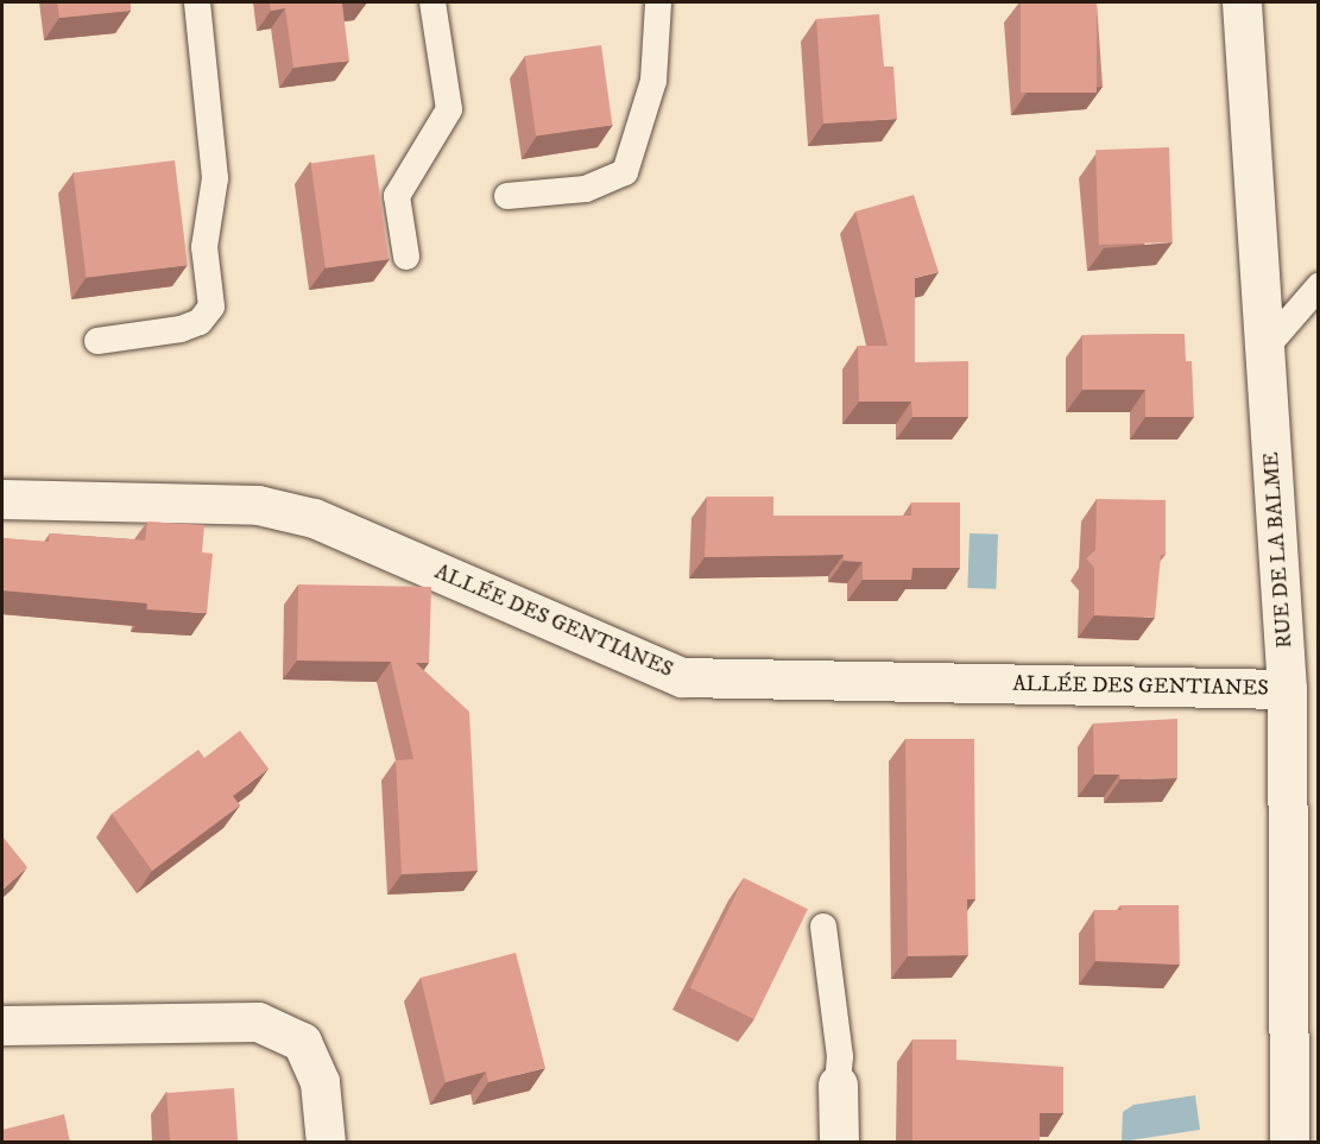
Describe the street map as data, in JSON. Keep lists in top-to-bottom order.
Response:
{
  "streets": {
    "street": ["RUE DE LA BALME", "ALLÉE DES GENTIANES"]
  },
  "crossings": [
    ["RUE DE LA BALME", "ALLÉE DES GENTIANES"]
  ]
}
